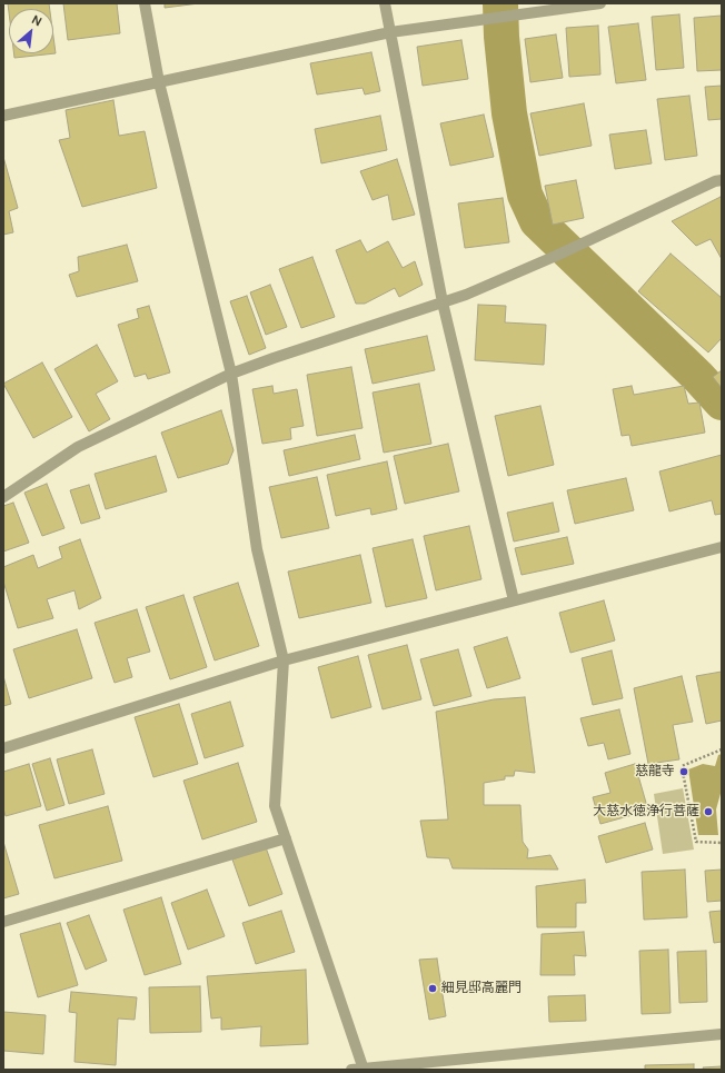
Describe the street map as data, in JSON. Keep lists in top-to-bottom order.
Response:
{
  "places": ["慈龍寺", "大慈水徳浄行菩薩", "細見邸高麗門"],
  "north": "top right"
}
